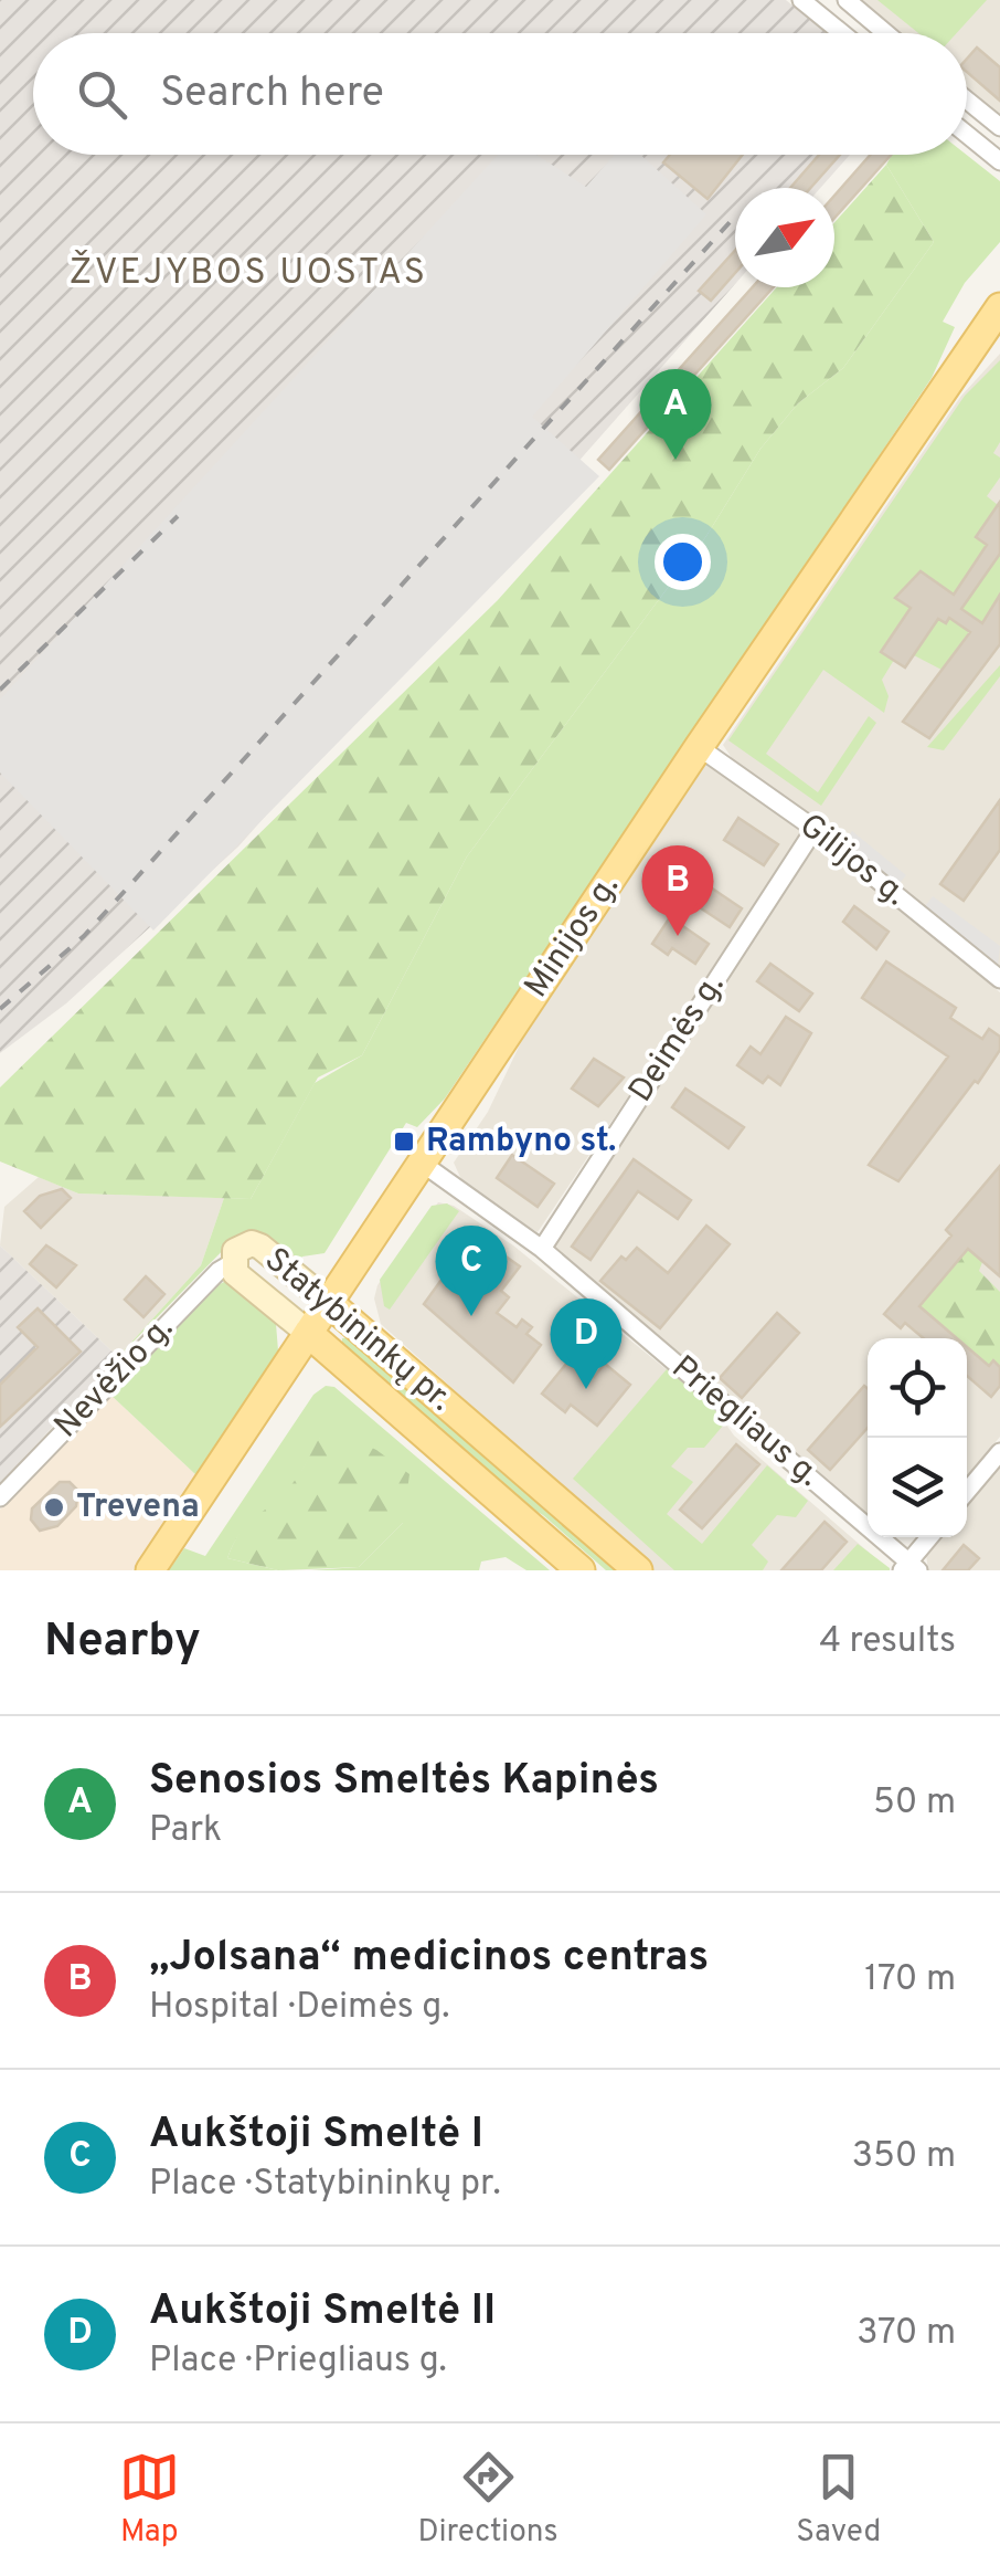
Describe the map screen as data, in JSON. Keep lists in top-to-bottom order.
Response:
{
  "streets": {
    "main road": ["Minijos g.", "Statybininkų pr."],
    "street": [
      "Gilijos g.",
      "Deimės g.",
      "Nevėžio g.",
      "Priegliaus g."
    ]
  },
  "crossings": [
    ["Gilijos g.", "Minijos g."],
    ["Gilijos g.", "Deimės g."],
    ["Minijos g.", "Statybininkų pr."],
    ["Minijos g.", "Priegliaus g."],
    ["Deimės g.", "Priegliaus g."],
    ["Statybininkų pr.", "Nevėžio g."]
  ],
  "districts": ["ŽVEJYBOS UOSTAS"],
  "places": {
    "transit": ["Rambyno st."],
    "other": ["Trevena"]
  },
  "north": "top right",
  "page": {
    "search": "Search here",
    "pins": [
      "A",
      "B",
      "C",
      "D"
    ],
    "heading": ["Nearby", "4 results"],
    "list": [
      {
        "mark": "A",
        "name": "Senosios Smeltės Kapinės",
        "note": "Park",
        "value": "50 m"
      },
      {
        "mark": "B",
        "name": "„Jolsana“ medicinos centras",
        "note": "Hospital · Deimės g.",
        "value": "170 m"
      },
      {
        "mark": "C",
        "name": "Aukštoji Smeltė I",
        "note": "Place · Statybininkų pr.",
        "value": "350 m"
      },
      {
        "mark": "D",
        "name": "Aukštoji Smeltė II",
        "note": "Place · Priegliaus g.",
        "value": "370 m"
      }
    ],
    "nav": ["Map", "Directions", "Saved"]
  }
}
